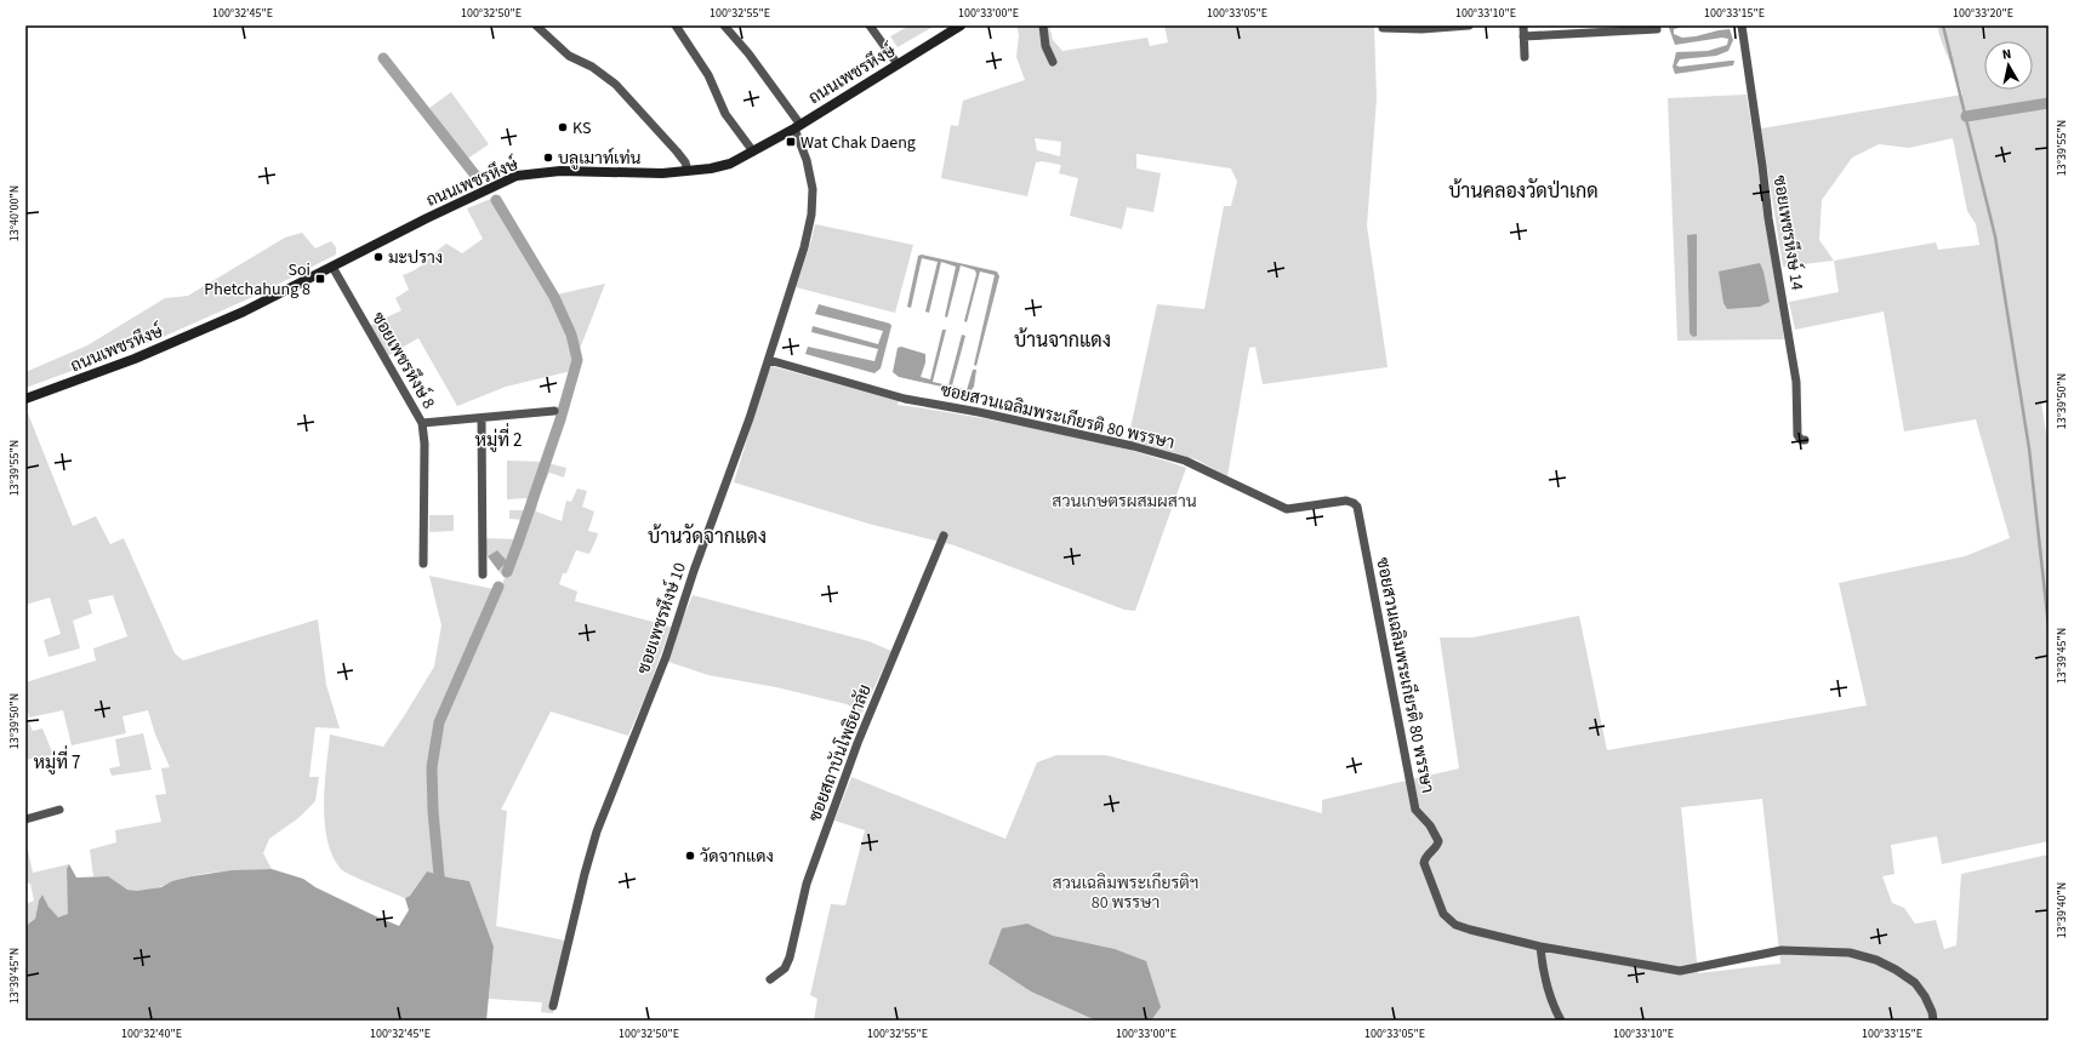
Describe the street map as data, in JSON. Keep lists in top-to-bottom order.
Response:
{
  "streets": {
    "main road": ["ถนนเพชรหึงษ์"],
    "street": [
      "ซอยเพชรหึงษ์ 14",
      "ซอยเพชรหึงษ์ 8",
      "ซอยสวนเฉลิมพระเกียรติ 80 พรรษา",
      "ซอยเพชรหึงษ์ 10",
      "ซอยสถาบันโพธิยาลัย"
    ]
  },
  "crossings": [
    ["ถนนเพชรหึงษ์", "ซอยเพชรหึงษ์ 8"],
    ["ถนนเพชรหึงษ์", "ซอยเพชรหึงษ์ 10"],
    ["ซอยสวนเฉลิมพระเกียรติ 80 พรรษา", "ซอยเพชรหึงษ์ 10"]
  ],
  "districts": [
    "บ้านคลองวัดป่าเกด",
    "บ้านจากแดง",
    "หมู่ที่ 2",
    "บ้านวัดจากแดง",
    "หมู่ที่ 7"
  ],
  "parks": ["สวนเกษตรผสมผสาน", "สวนเฉลิมพระเกียรติฯ 80 พรรษา"],
  "places": {
    "other": [
      "KS",
      "บลูเมาท์เท่น",
      "มะปราง",
      "วัดจากแดง"
    ],
    "transit": ["Wat Chak Daeng", "Soi Phetchahung 8"]
  },
  "north": "top",
  "coordinates": [
    "100°32'45\"E",
    "100°32'50\"E",
    "100°32'55\"E",
    "100°33'00\"E",
    "100°33'05\"E",
    "100°33'10\"E",
    "100°33'15\"E",
    "100°33'20\"E",
    "13°39'55\"N",
    "13°40'00\"N",
    "13°39'50\"N",
    "13°39'45\"N",
    "13°39'40\"N",
    "100°32'40\"E"
  ]
}
